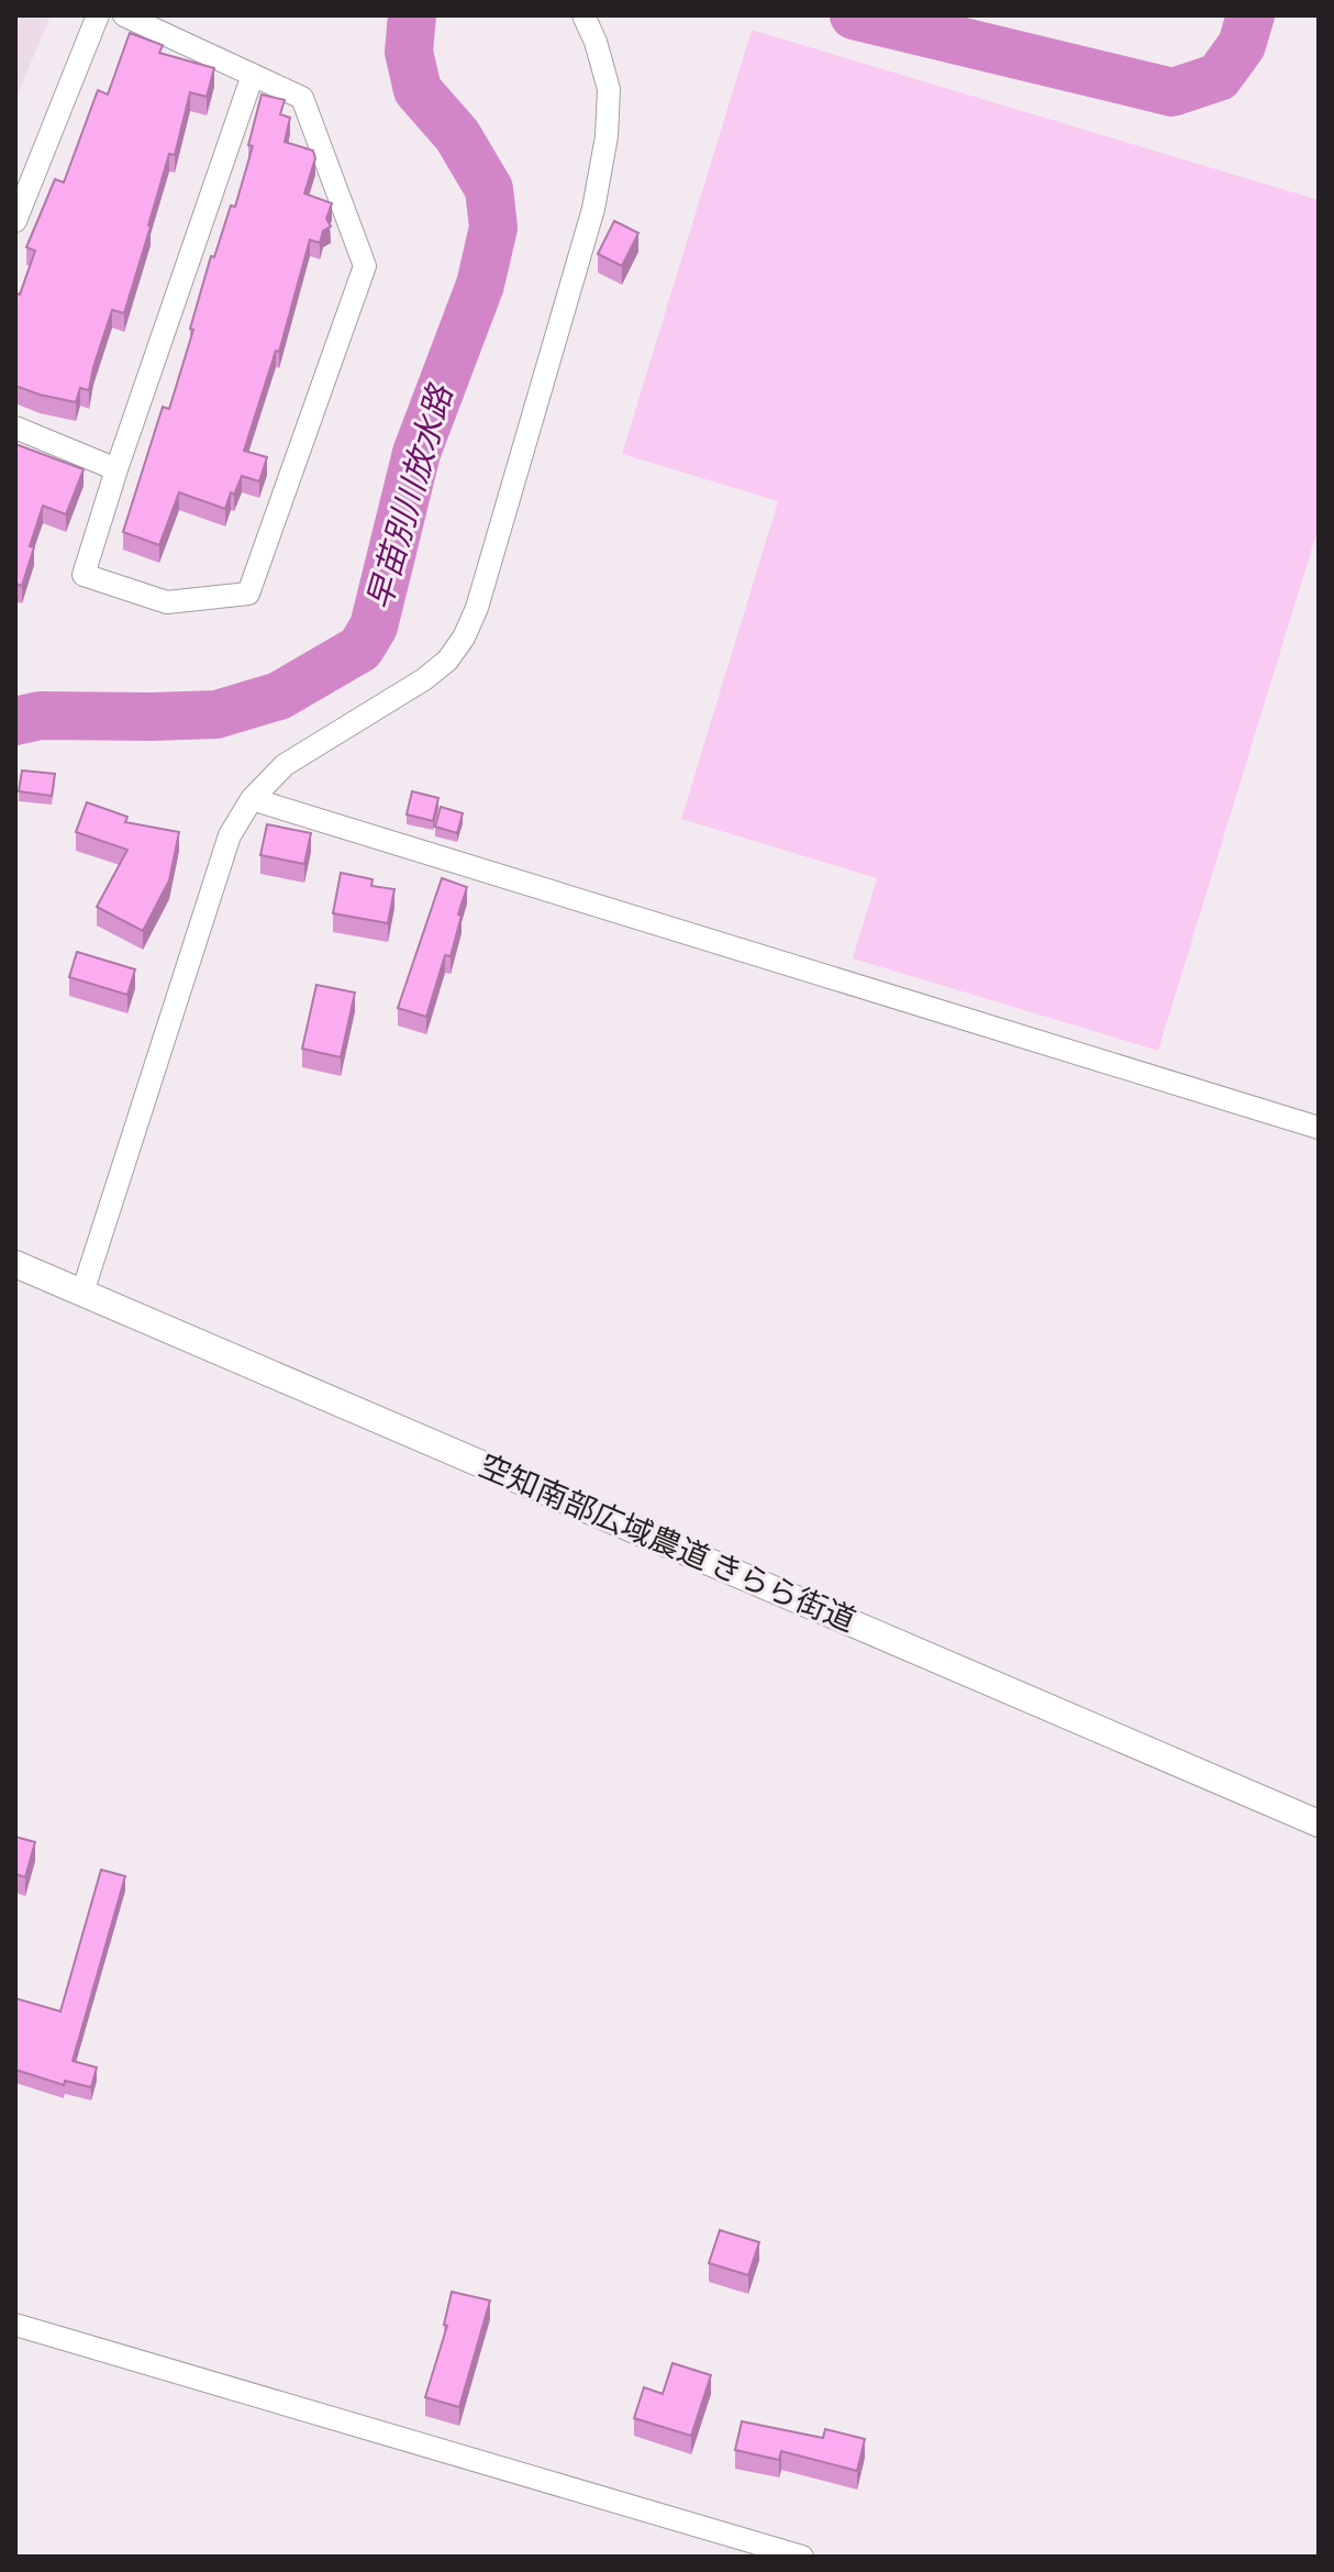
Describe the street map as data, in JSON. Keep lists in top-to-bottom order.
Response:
{
  "streets": {
    "street": ["空知南部広域農道 きらら街道"]
  },
  "water": ["早苗別川放水路"]
}
